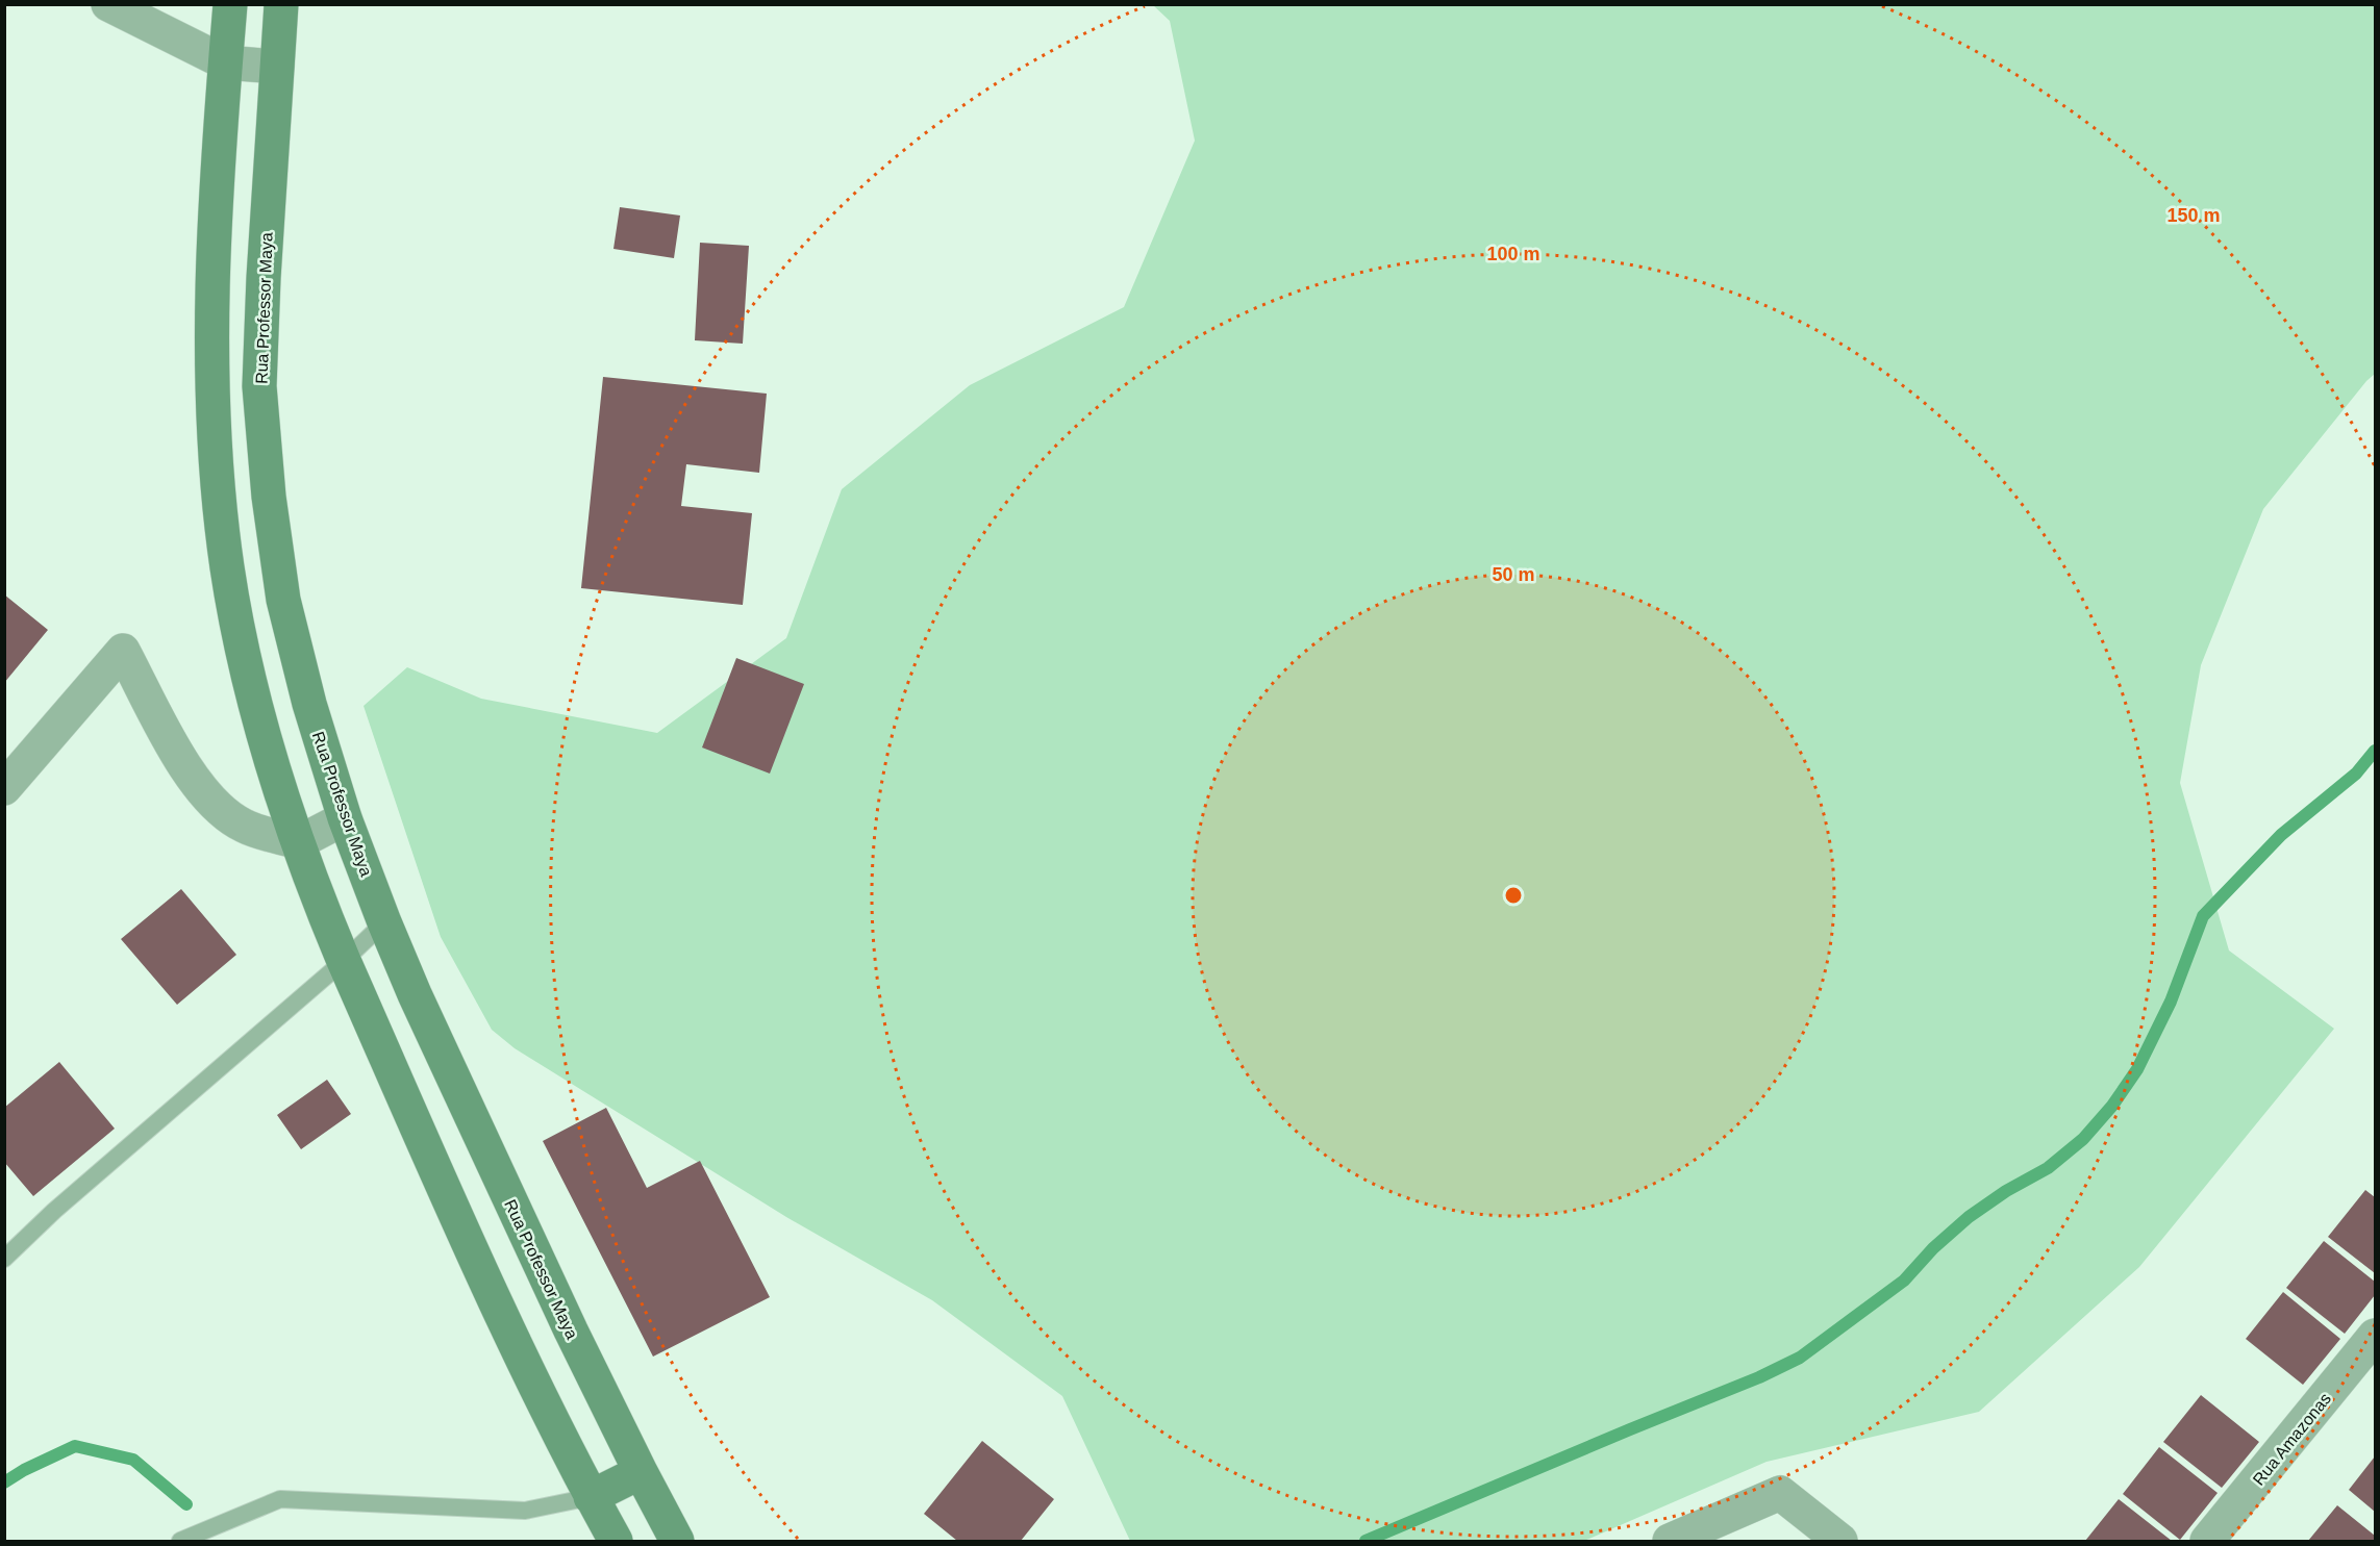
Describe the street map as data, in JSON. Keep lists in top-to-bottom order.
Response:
{
  "streets": {
    "main road": ["Rua Professor Maya"],
    "street": ["Rua Amazonas"]
  },
  "rings": ["150 m", "100 m", "50 m"]
}
